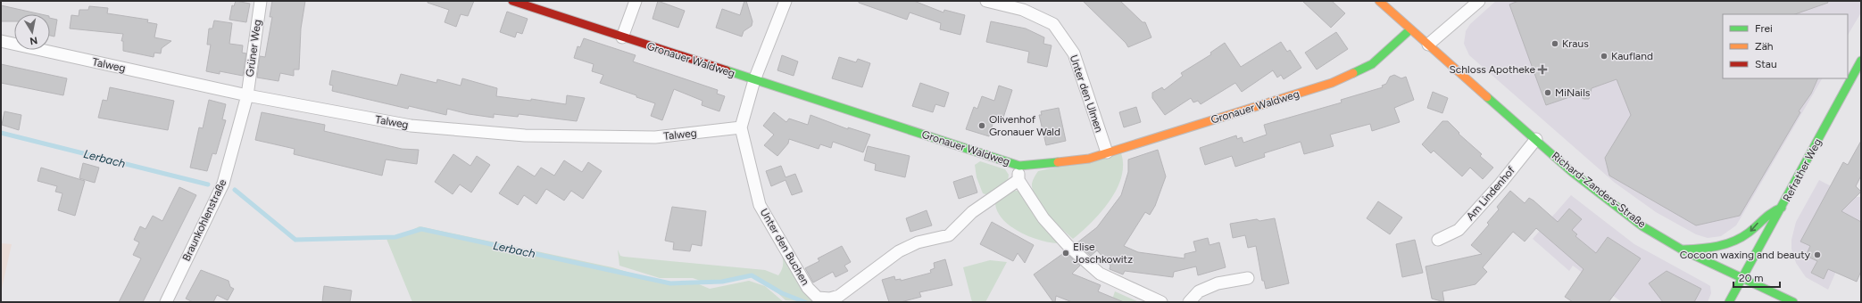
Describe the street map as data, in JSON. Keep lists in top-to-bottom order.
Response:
{
  "streets": {
    "street": [
      "Grüner Weg",
      "Gronauer Waldweg",
      "Talweg",
      "Unter den Ulmen",
      "Refrather Weg",
      "Richard-Zanders-Straße",
      "Am Lindenhof",
      "Braunkohlenstraße",
      "Unter den Buchen"
    ]
  },
  "crossings": [
    ["Grüner Weg", "Talweg"],
    ["Grüner Weg", "Braunkohlenstraße"],
    ["Gronauer Waldweg", "Unter den Ulmen"],
    ["Gronauer Waldweg", "Richard-Zanders-Straße"],
    ["Talweg", "Braunkohlenstraße"],
    ["Talweg", "Unter den Buchen"],
    ["Refrather Weg", "Richard-Zanders-Straße"],
    ["Richard-Zanders-Straße", "Am Lindenhof"]
  ],
  "water": ["Lerbach"],
  "places": {
    "other": [
      "Kraus",
      "Kaufland",
      "MiNails",
      "Olivenhof Gronauer Wald",
      "Elise Joschkowitz",
      "Cocoon waxing and beauty"
    ],
    "health": ["Schloss Apotheke"]
  },
  "legend": ["Frei", "Zäh", "Stau"],
  "scale_bar": "20 m",
  "north": "bottom"
}
